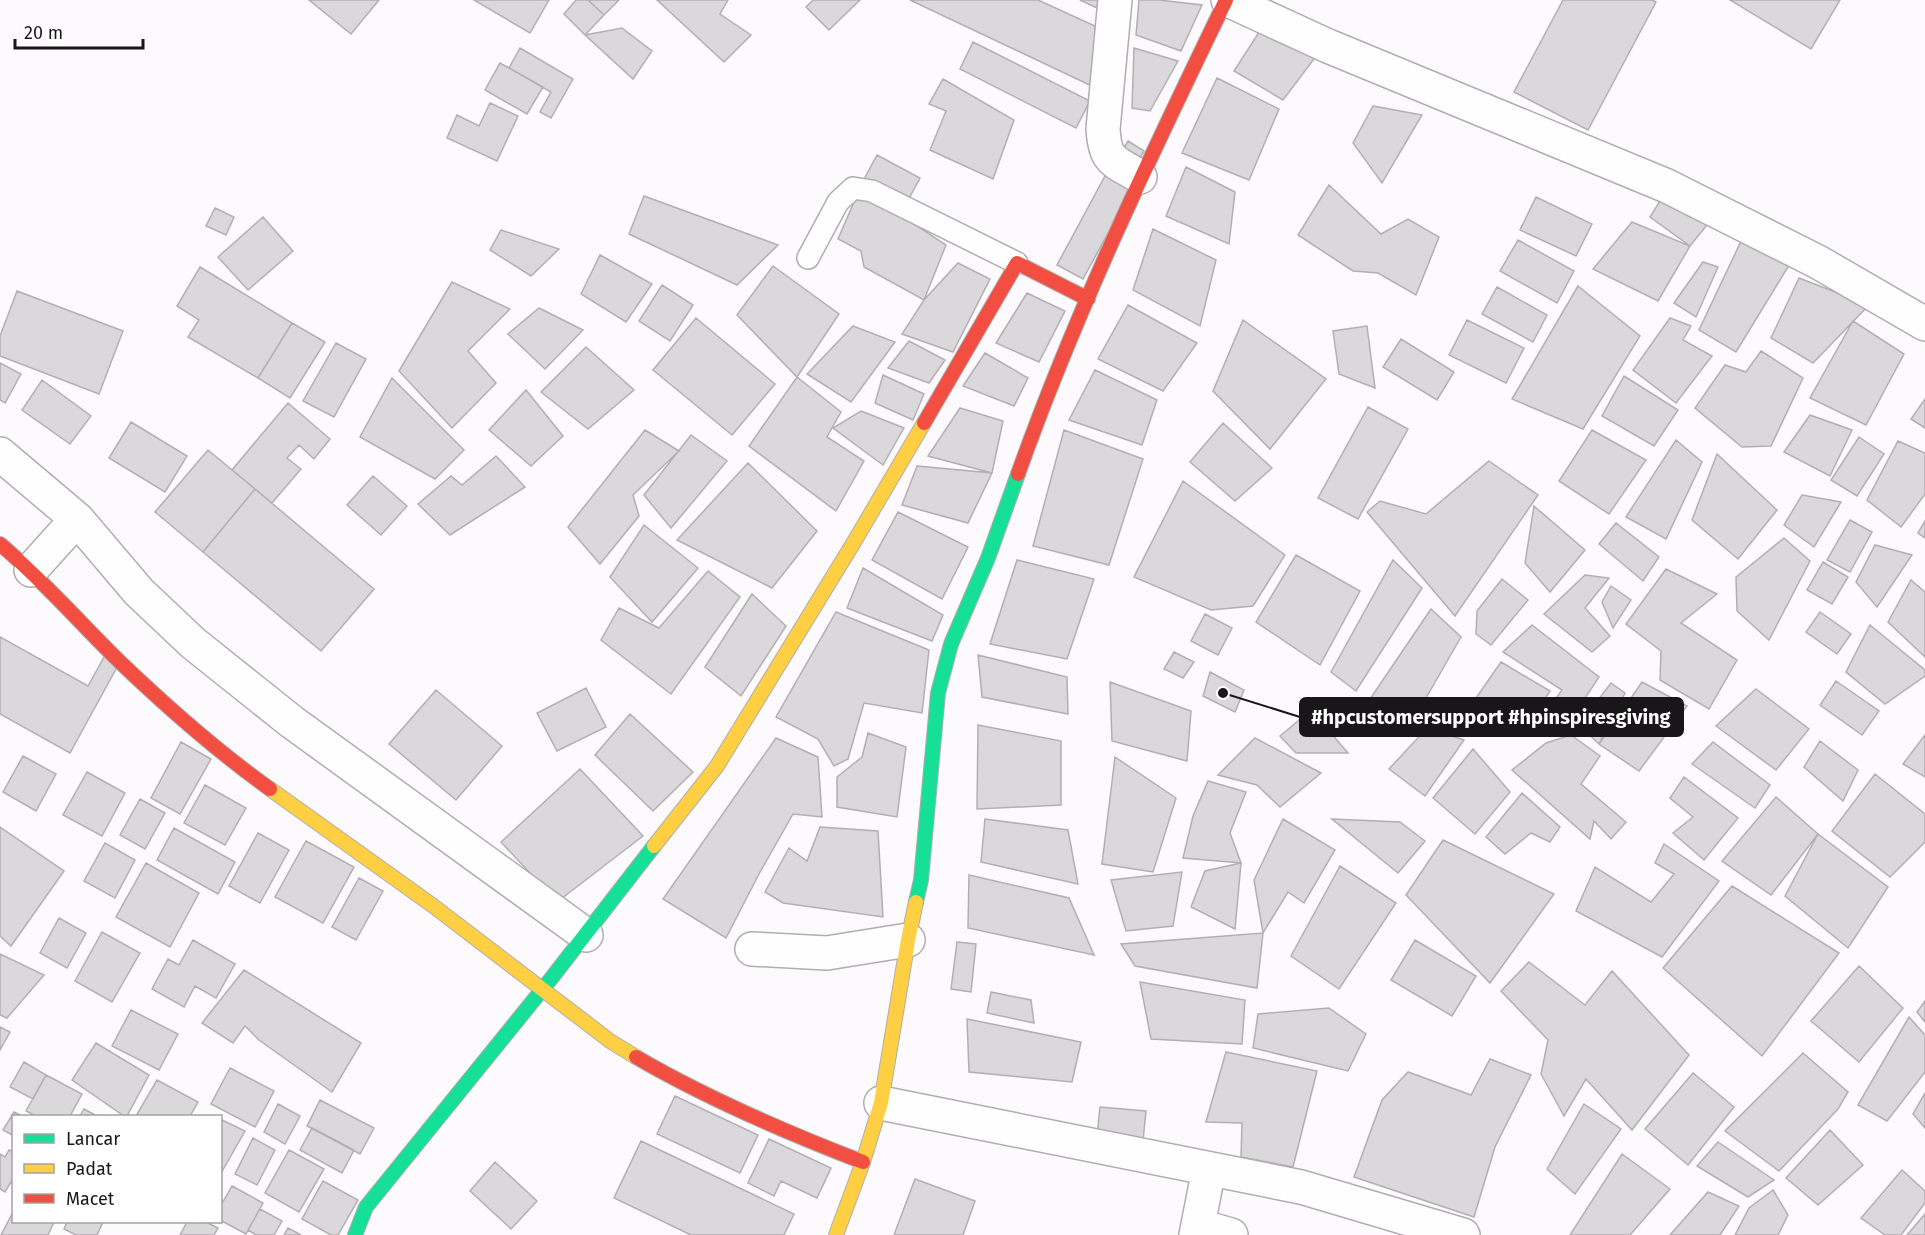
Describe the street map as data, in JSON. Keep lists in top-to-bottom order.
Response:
{
  "places": ["#hpcustomersupport #hpinspiresgiving"],
  "legend": ["Lancar", "Padat", "Macet"],
  "scale_bar": "20 m"
}
